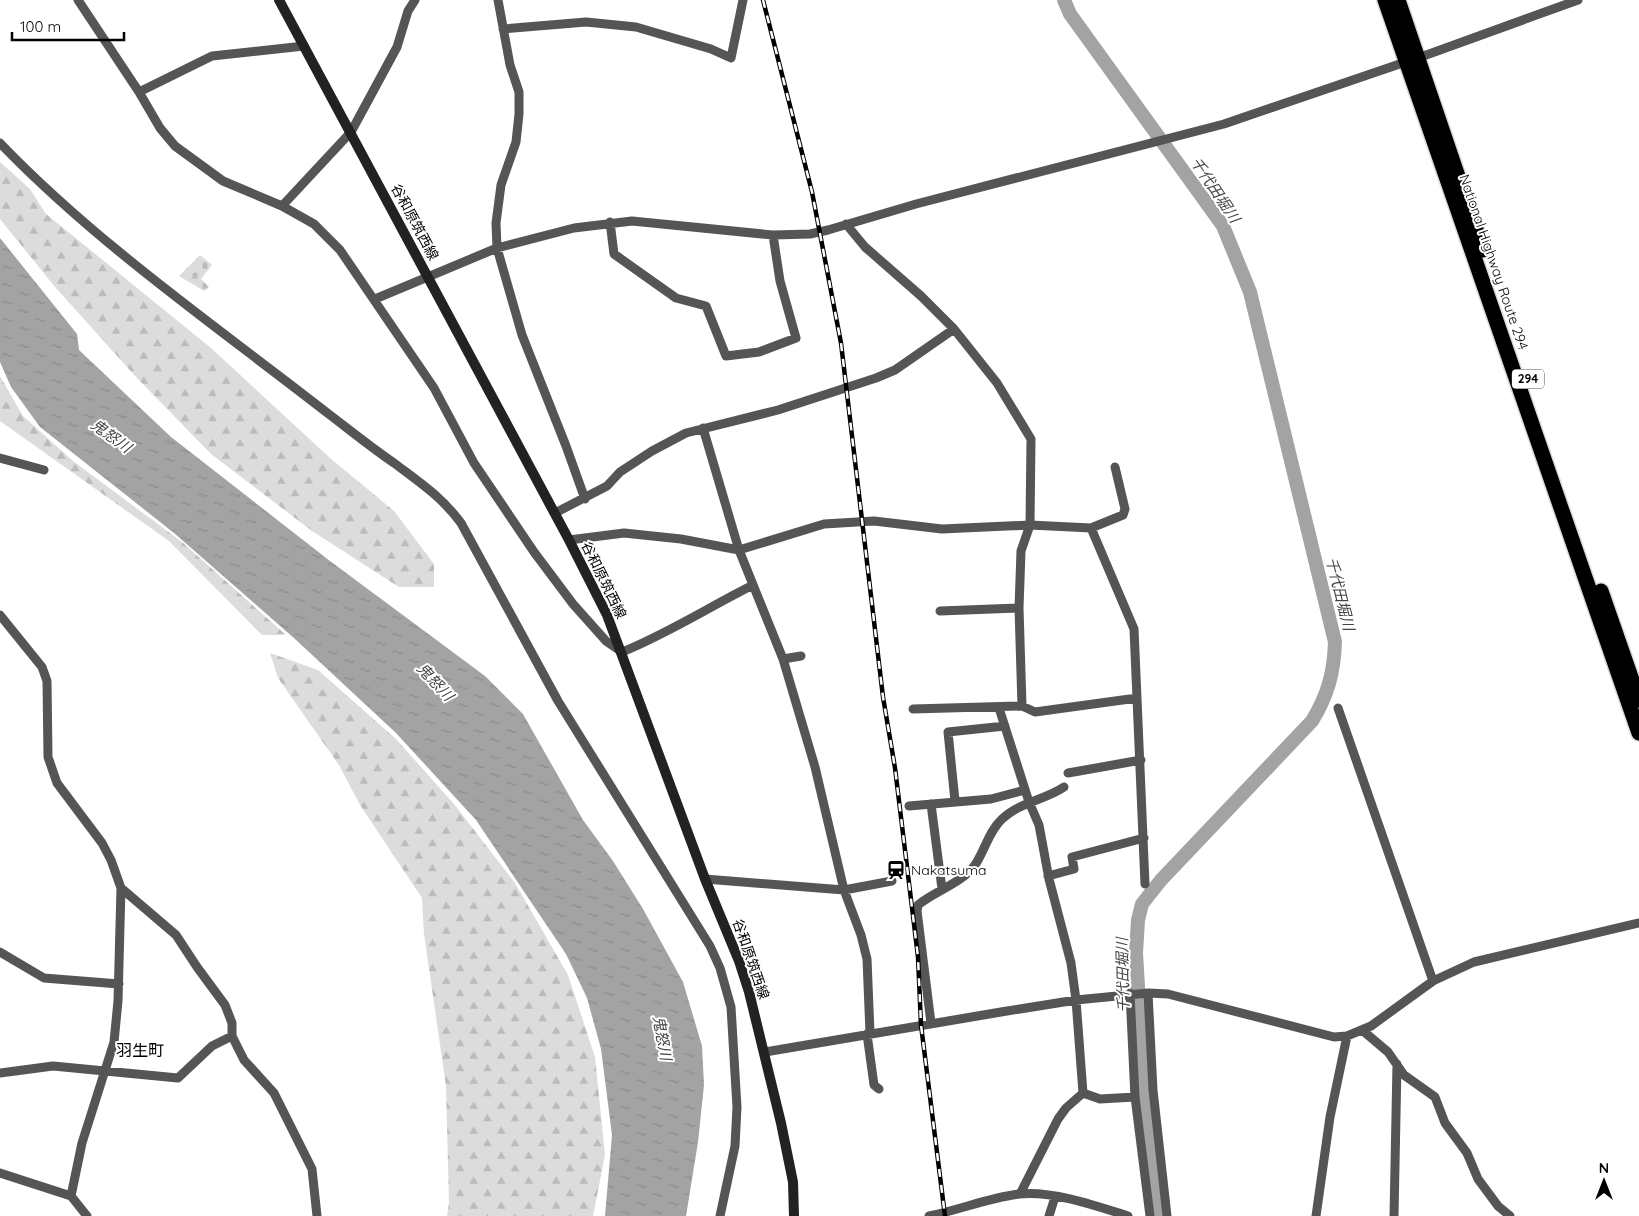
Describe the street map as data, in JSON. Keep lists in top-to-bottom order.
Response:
{
  "streets": {
    "highway": ["National Highway Route 294", "294"],
    "main road": ["谷和原筑西線"]
  },
  "districts": ["羽生町"],
  "water": ["千代田堀川", "鬼怒川"],
  "places": {
    "station": ["Nakatsuma"]
  },
  "scale_bar": "100 m",
  "north": "top"
}
